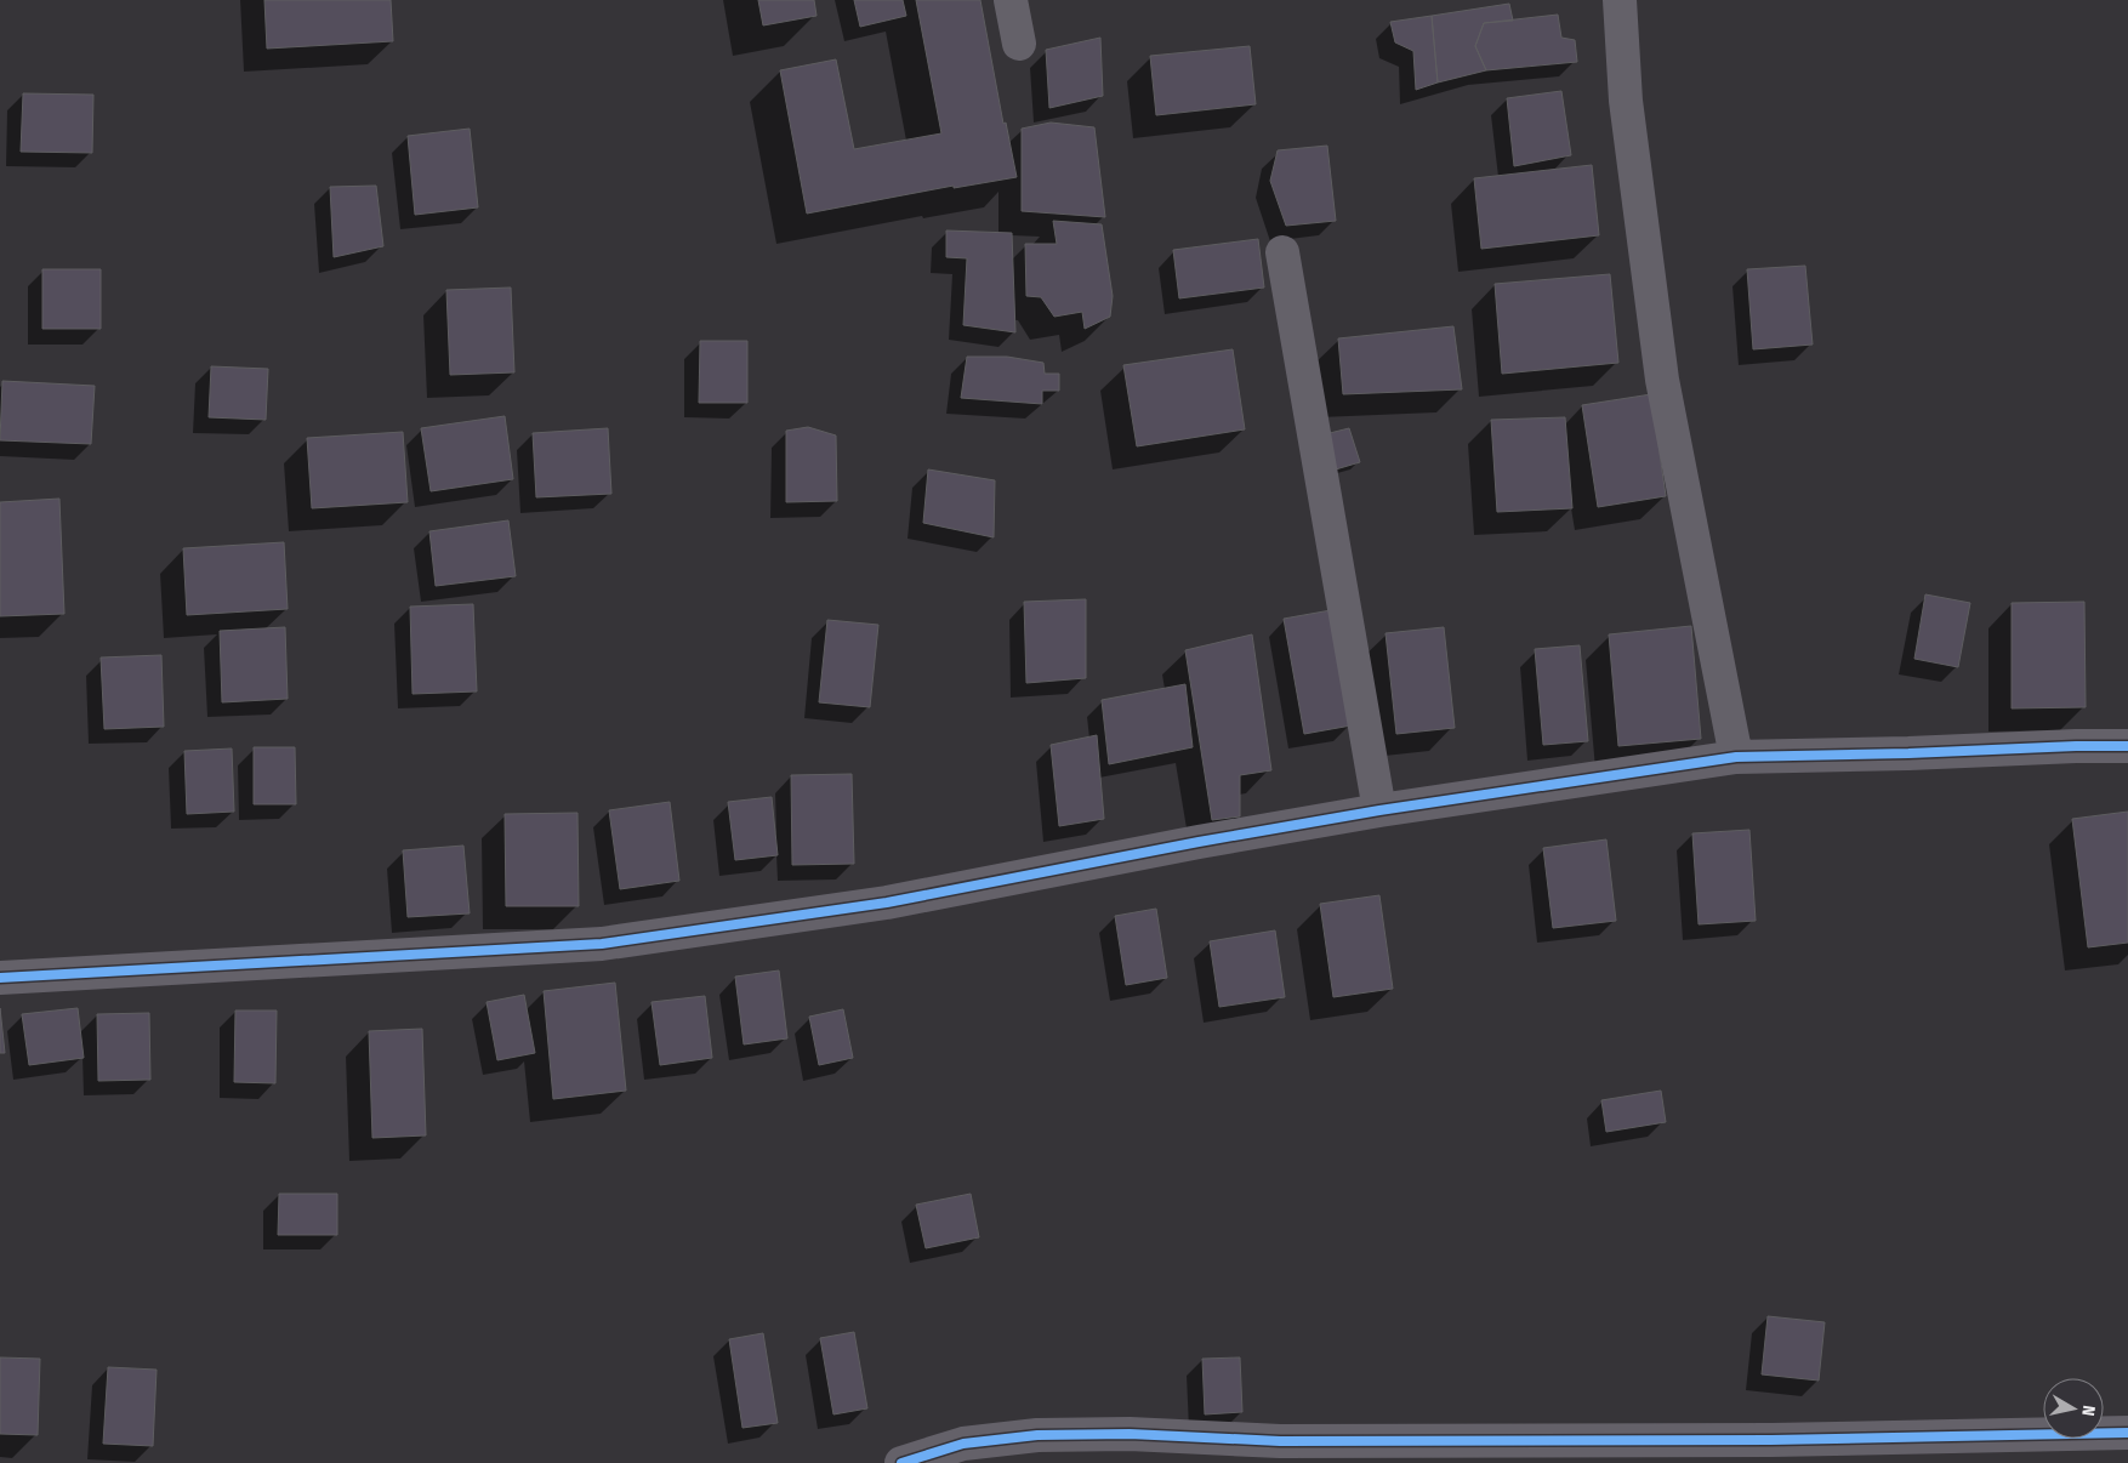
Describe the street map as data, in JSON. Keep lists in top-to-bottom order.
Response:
{
  "north": "right"
}
